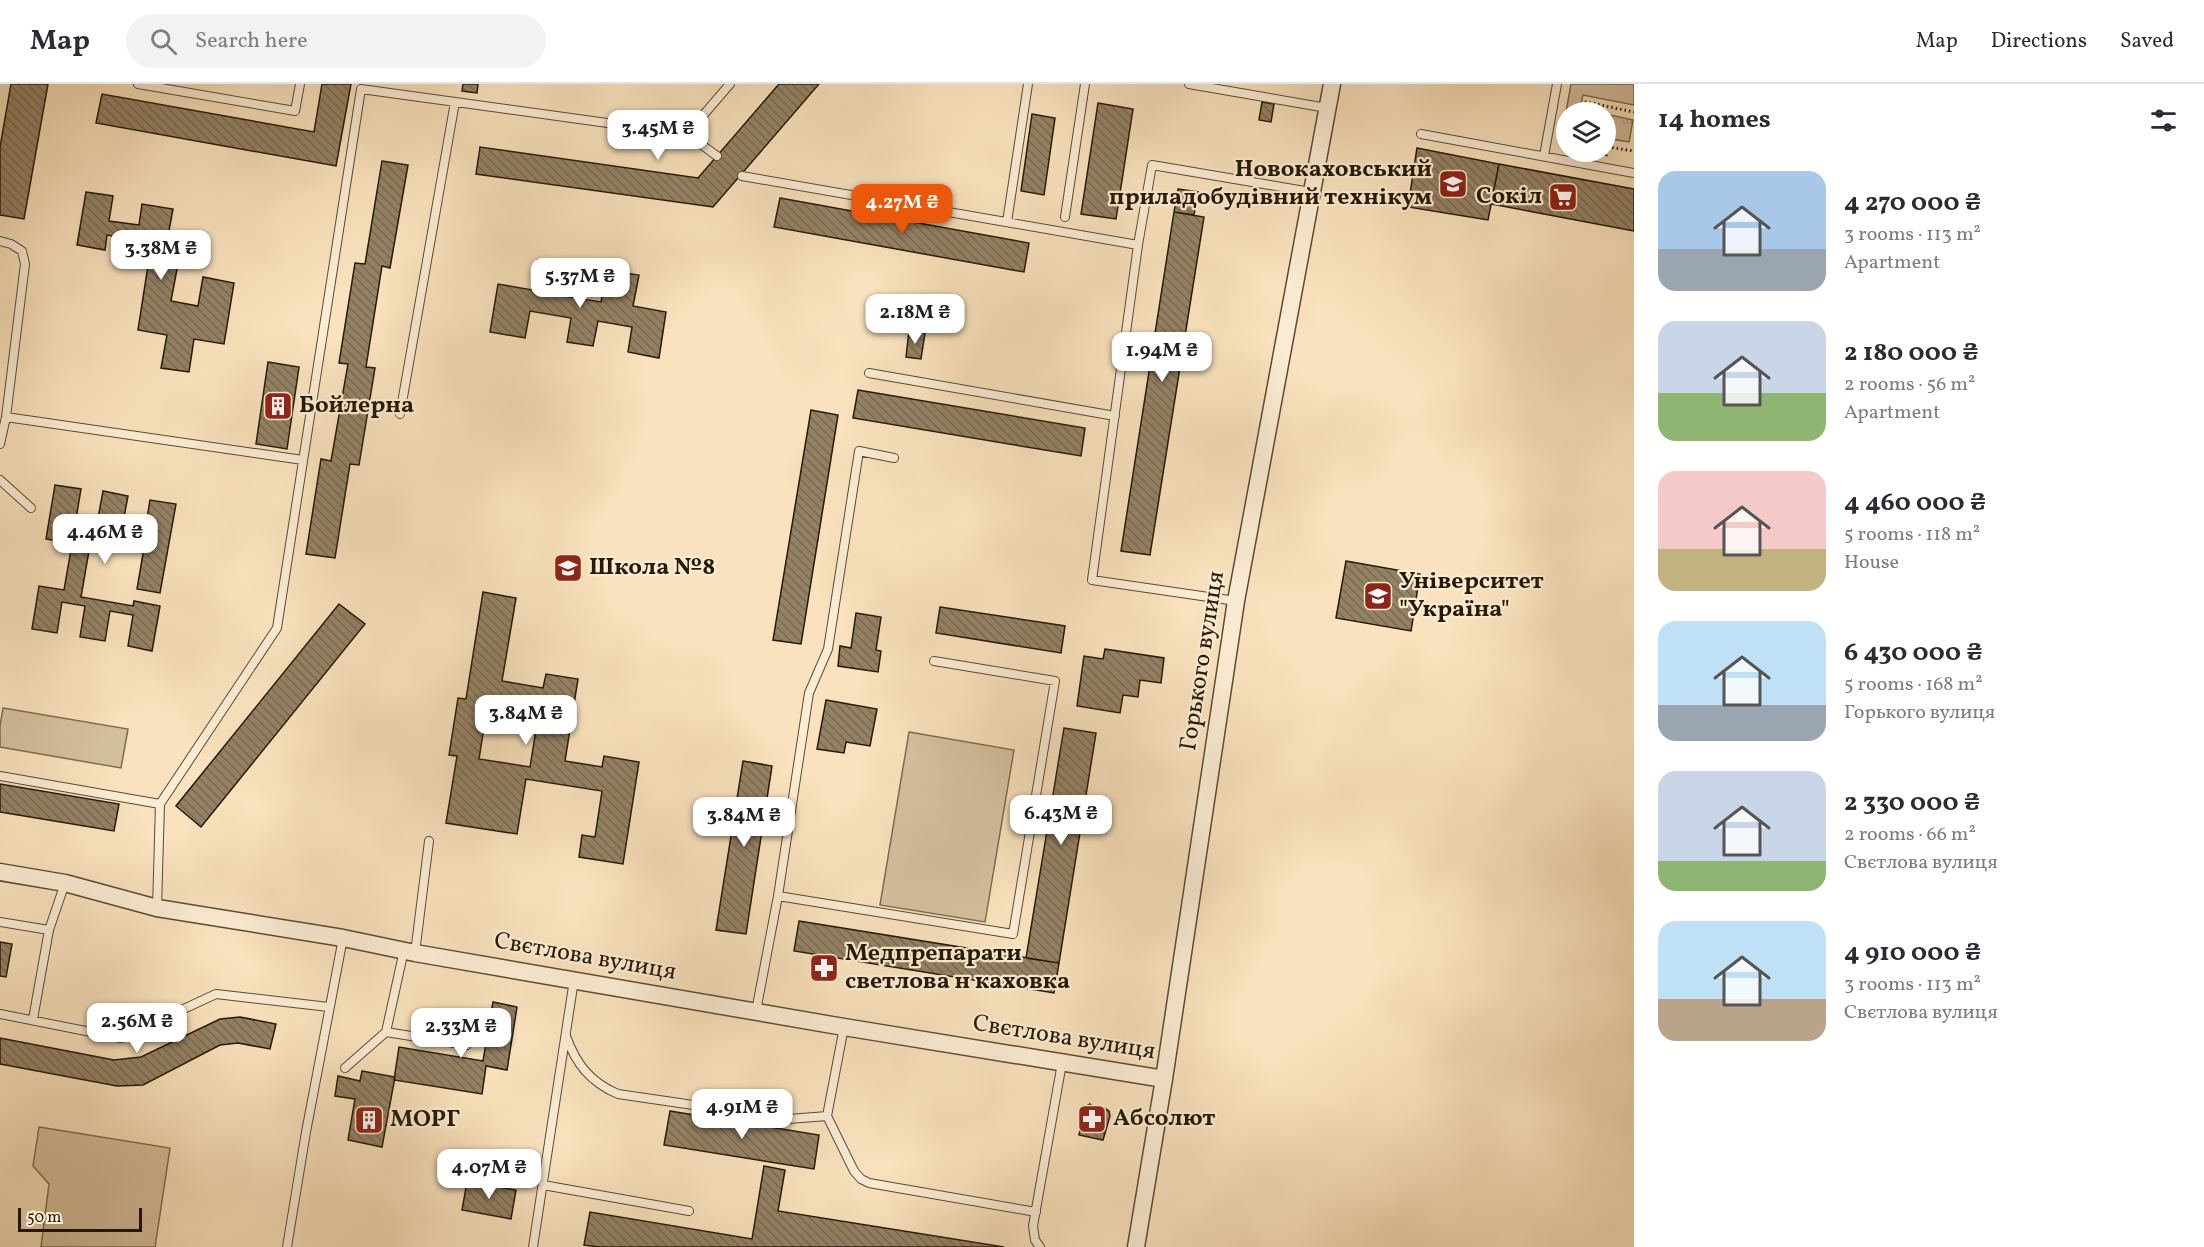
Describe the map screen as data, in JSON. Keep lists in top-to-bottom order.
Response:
{
  "streets": {
    "street": ["Горького вулиця", "Свєтлова вулиця"]
  },
  "crossings": [
    ["Горького вулиця", "Свєтлова вулиця"]
  ],
  "places": {
    "school or university": ["Новокаховський приладобудівний технікум", "Школа №8", "Університет \"Україна\""],
    "supermarket": ["Сокіл"],
    "building": ["Бойлерна", "МОРГ"],
    "pharmacy": ["Медпрепарати светлова н каховка", "Абсолют"]
  },
  "scale_bar": "50 m",
  "page": {
    "header": "Map",
    "search": "Search here",
    "nav": ["Map", "Directions", "Saved"],
    "heading": "14 homes",
    "price": [
      "3.45M ₴",
      "4.27M ₴",
      "3.38M ₴",
      "5.37M ₴",
      "2.18M ₴",
      "1.94M ₴",
      "4.46M ₴",
      "3.84M ₴",
      "6.43M ₴",
      "3.84M ₴",
      "2.56M ₴",
      "2.33M ₴",
      "4.91M ₴",
      "4.07M ₴"
    ],
    "list": [
      {
        "name": "4 270 000 ₴",
        "note": "3 rooms · 113 m² · Apartment"
      },
      {
        "name": "2 180 000 ₴",
        "note": "2 rooms · 56 m² · Apartment"
      },
      {
        "name": "4 460 000 ₴",
        "note": "5 rooms · 118 m² · House"
      },
      {
        "name": "6 430 000 ₴",
        "note": "5 rooms · 168 m² · Горького вулиця"
      },
      {
        "name": "2 330 000 ₴",
        "note": "2 rooms · 66 m² · Свєтлова вулиця"
      },
      {
        "name": "4 910 000 ₴",
        "note": "3 rooms · 113 m² · Свєтлова вулиця"
      }
    ],
    "scale": "50 m"
  }
}
